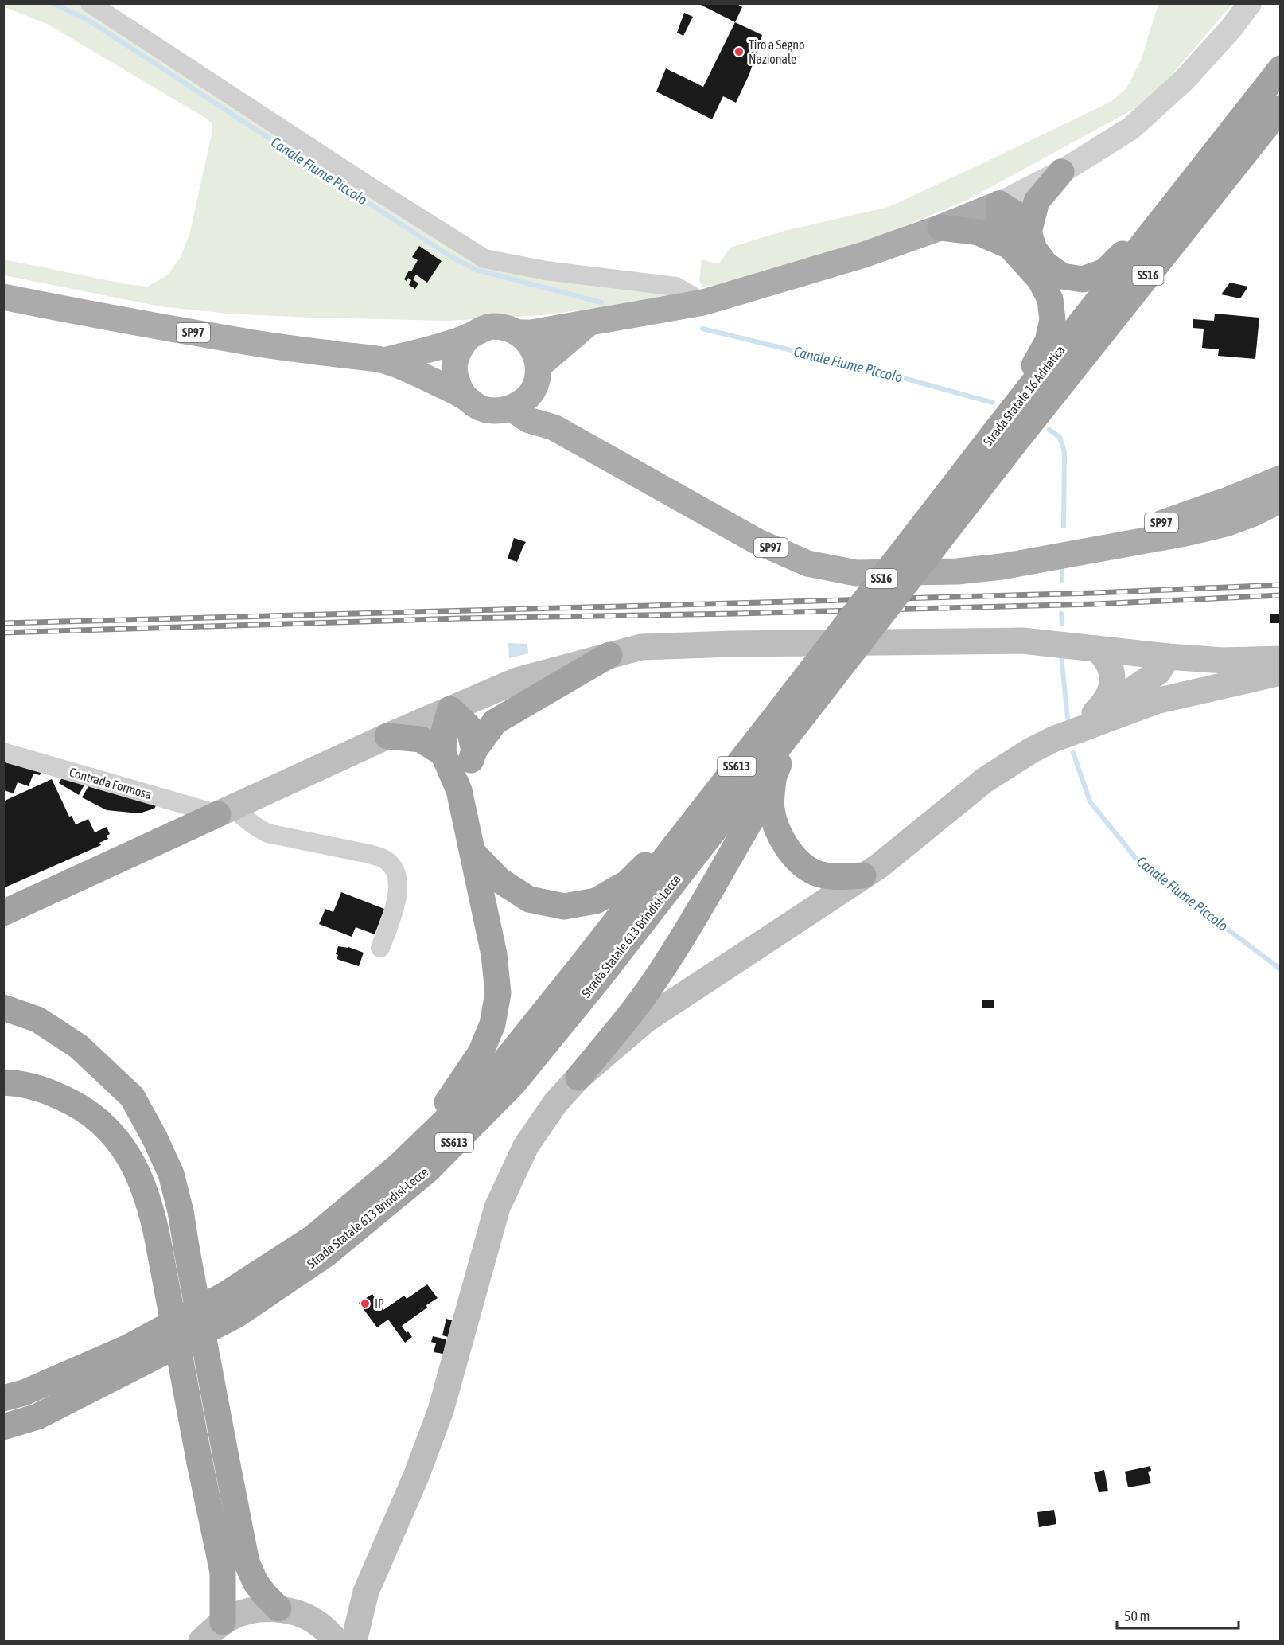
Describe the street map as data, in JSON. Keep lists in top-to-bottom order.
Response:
{
  "streets": {
    "highway": [
      "SS16",
      "Strada Statale 16 Adriatica",
      "SS613",
      "Strada Statale 613 Brindisi-Lecce"
    ],
    "main road": ["SP97"],
    "street": ["Contrada Formosa"]
  },
  "crossings": [
    ["SS16", "Strada Statale 16 Adriatica"],
    ["Strada Statale 16 Adriatica", "Strada Statale 613 Brindisi-Lecce"]
  ],
  "water": ["Canale Fiume Piccolo"],
  "places": ["Tiro a Segno Nazionale", "IP"],
  "scale_bar": "50 m"
}
